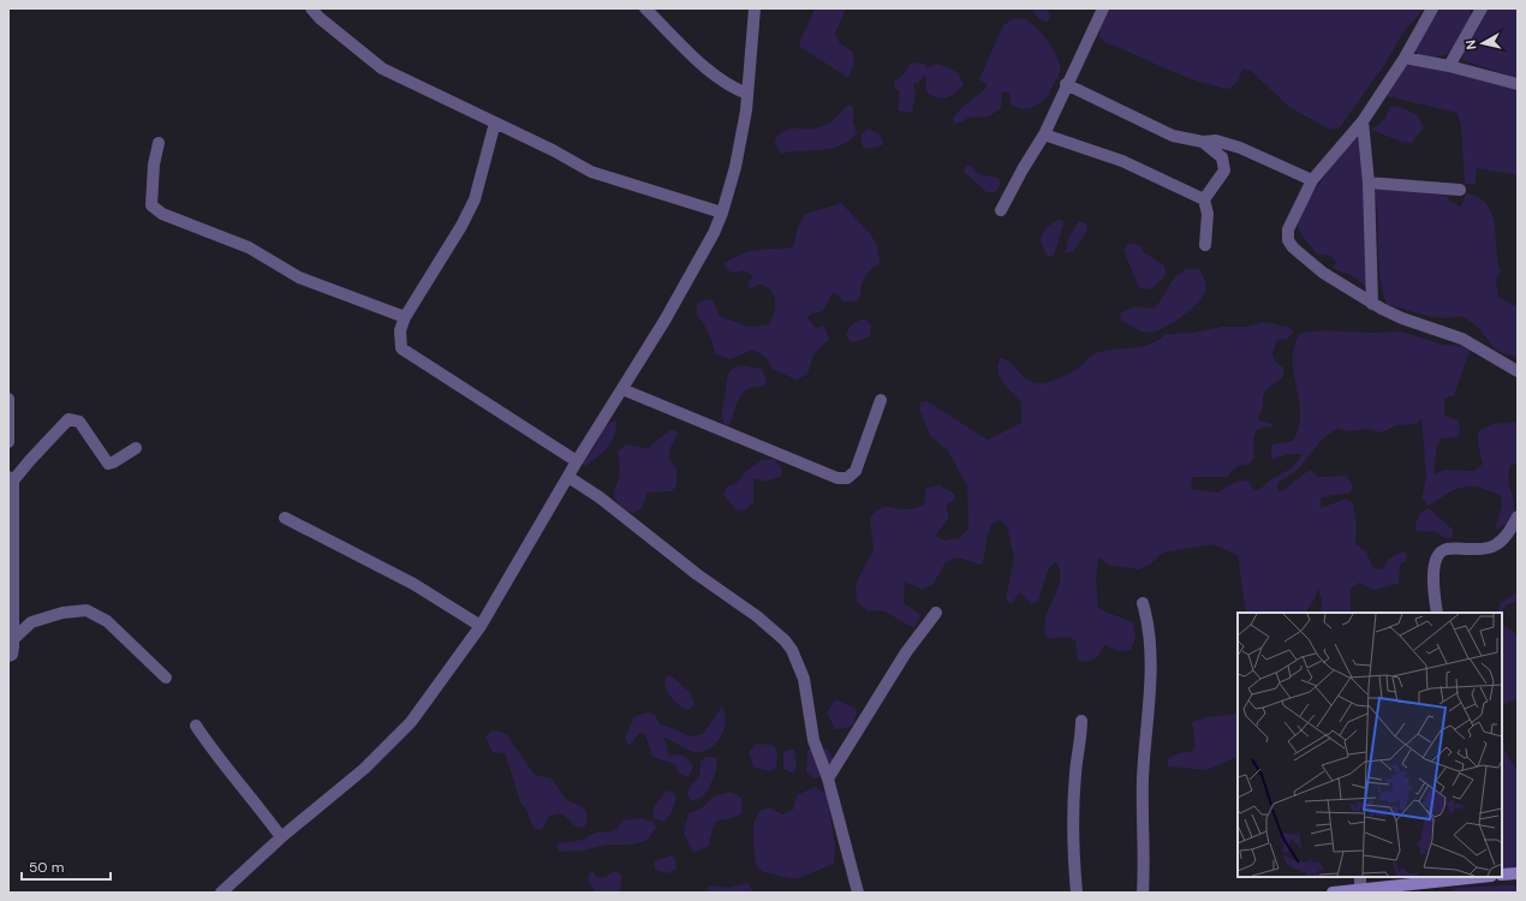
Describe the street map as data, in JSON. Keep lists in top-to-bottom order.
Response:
{
  "scale_bar": "50 m",
  "north": "left"
}
